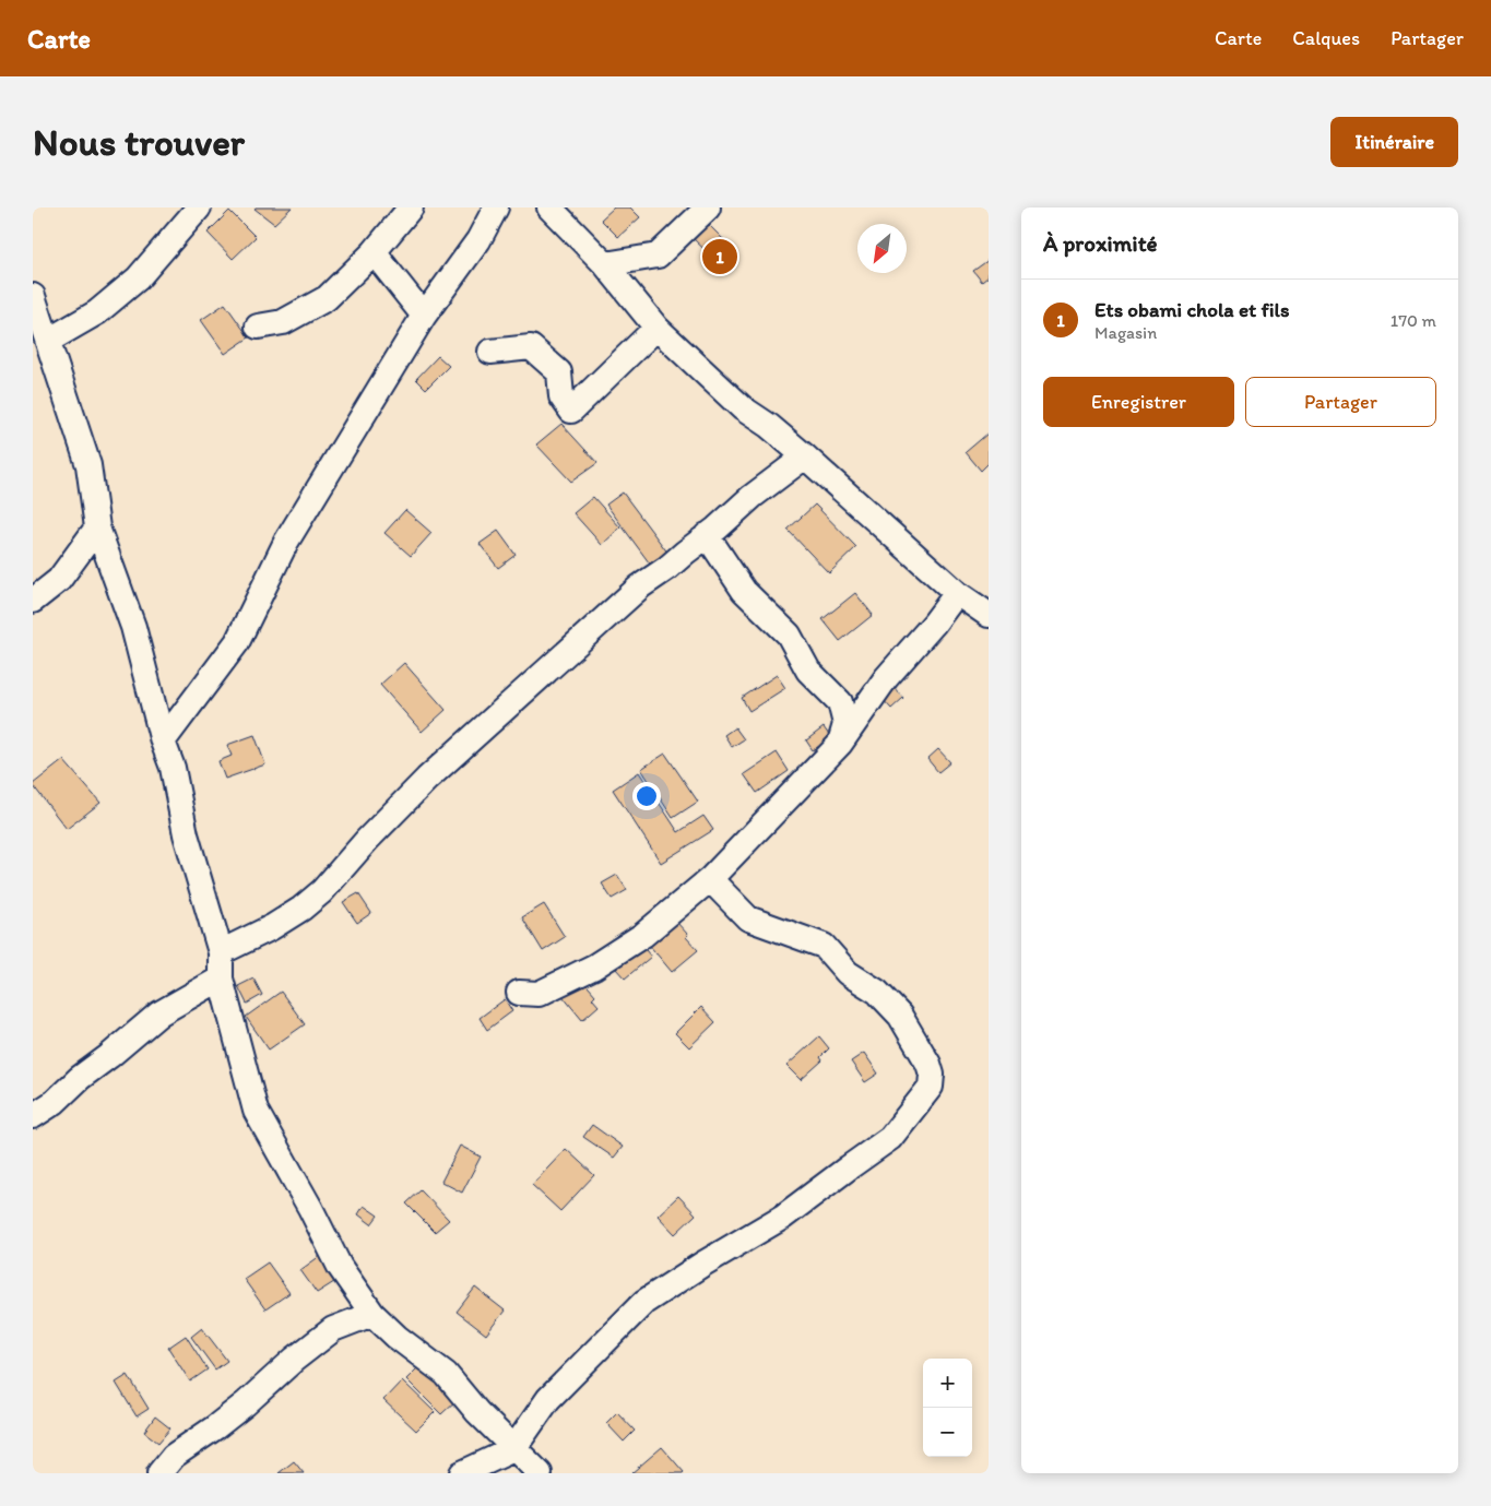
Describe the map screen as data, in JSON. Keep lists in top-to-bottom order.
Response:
{
  "north": "bottom left",
  "page": {
    "header": "Carte",
    "nav": ["Carte", "Calques", "Partager"],
    "buttons": [
      "Itinéraire",
      ["Enregistrer", "Partager"]
    ],
    "title": "Nous trouver",
    "heading": "À proximité",
    "pins": "1",
    "list": [
      {
        "mark": "1",
        "name": "Ets obami chola et fils",
        "note": "Magasin",
        "value": "170 m"
      }
    ],
    "map_buttons": ["+", "−"]
  }
}
